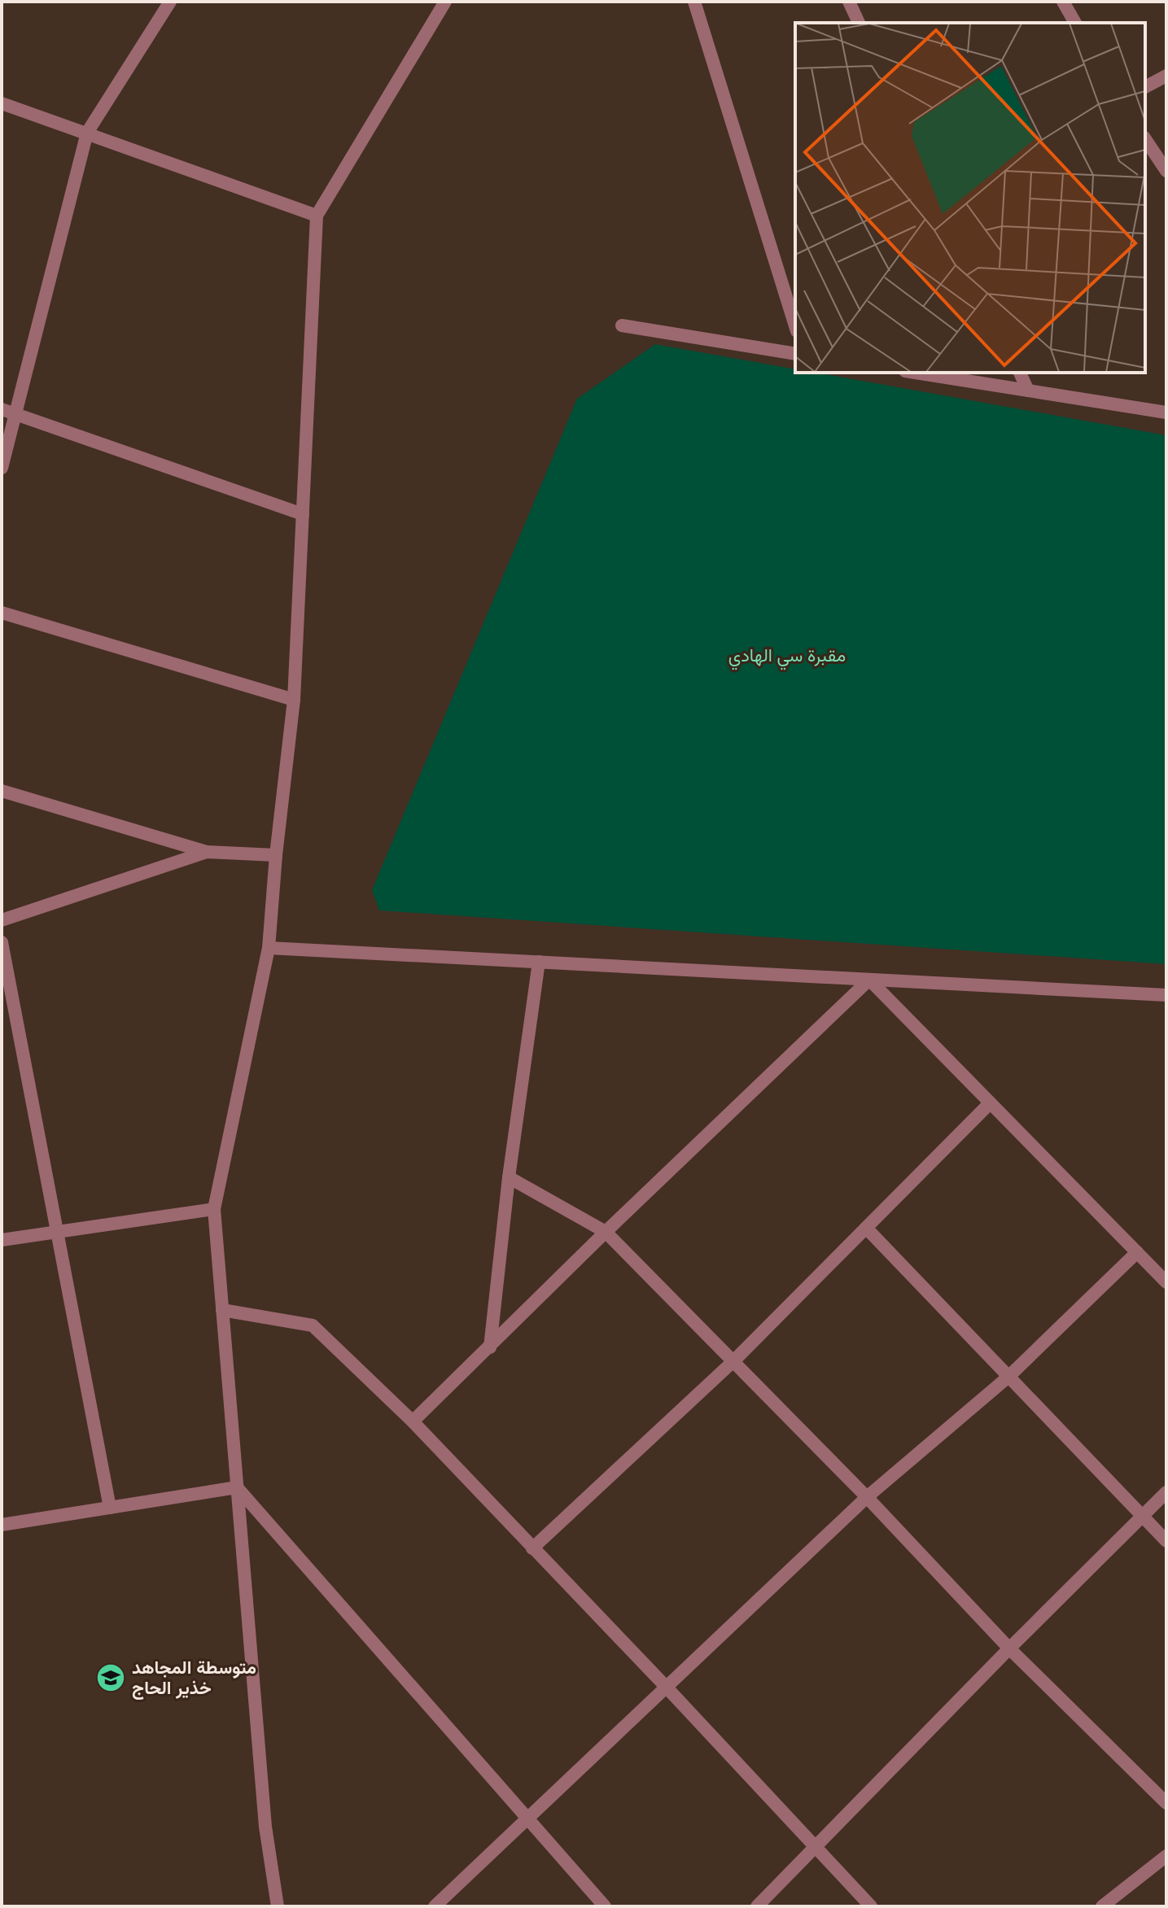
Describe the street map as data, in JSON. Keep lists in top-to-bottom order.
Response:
{
  "parks": ["مقبرة سي الهادي"],
  "places": {
    "school or university": ["متوسطة المجاهد خذير الحاج"]
  }
}
